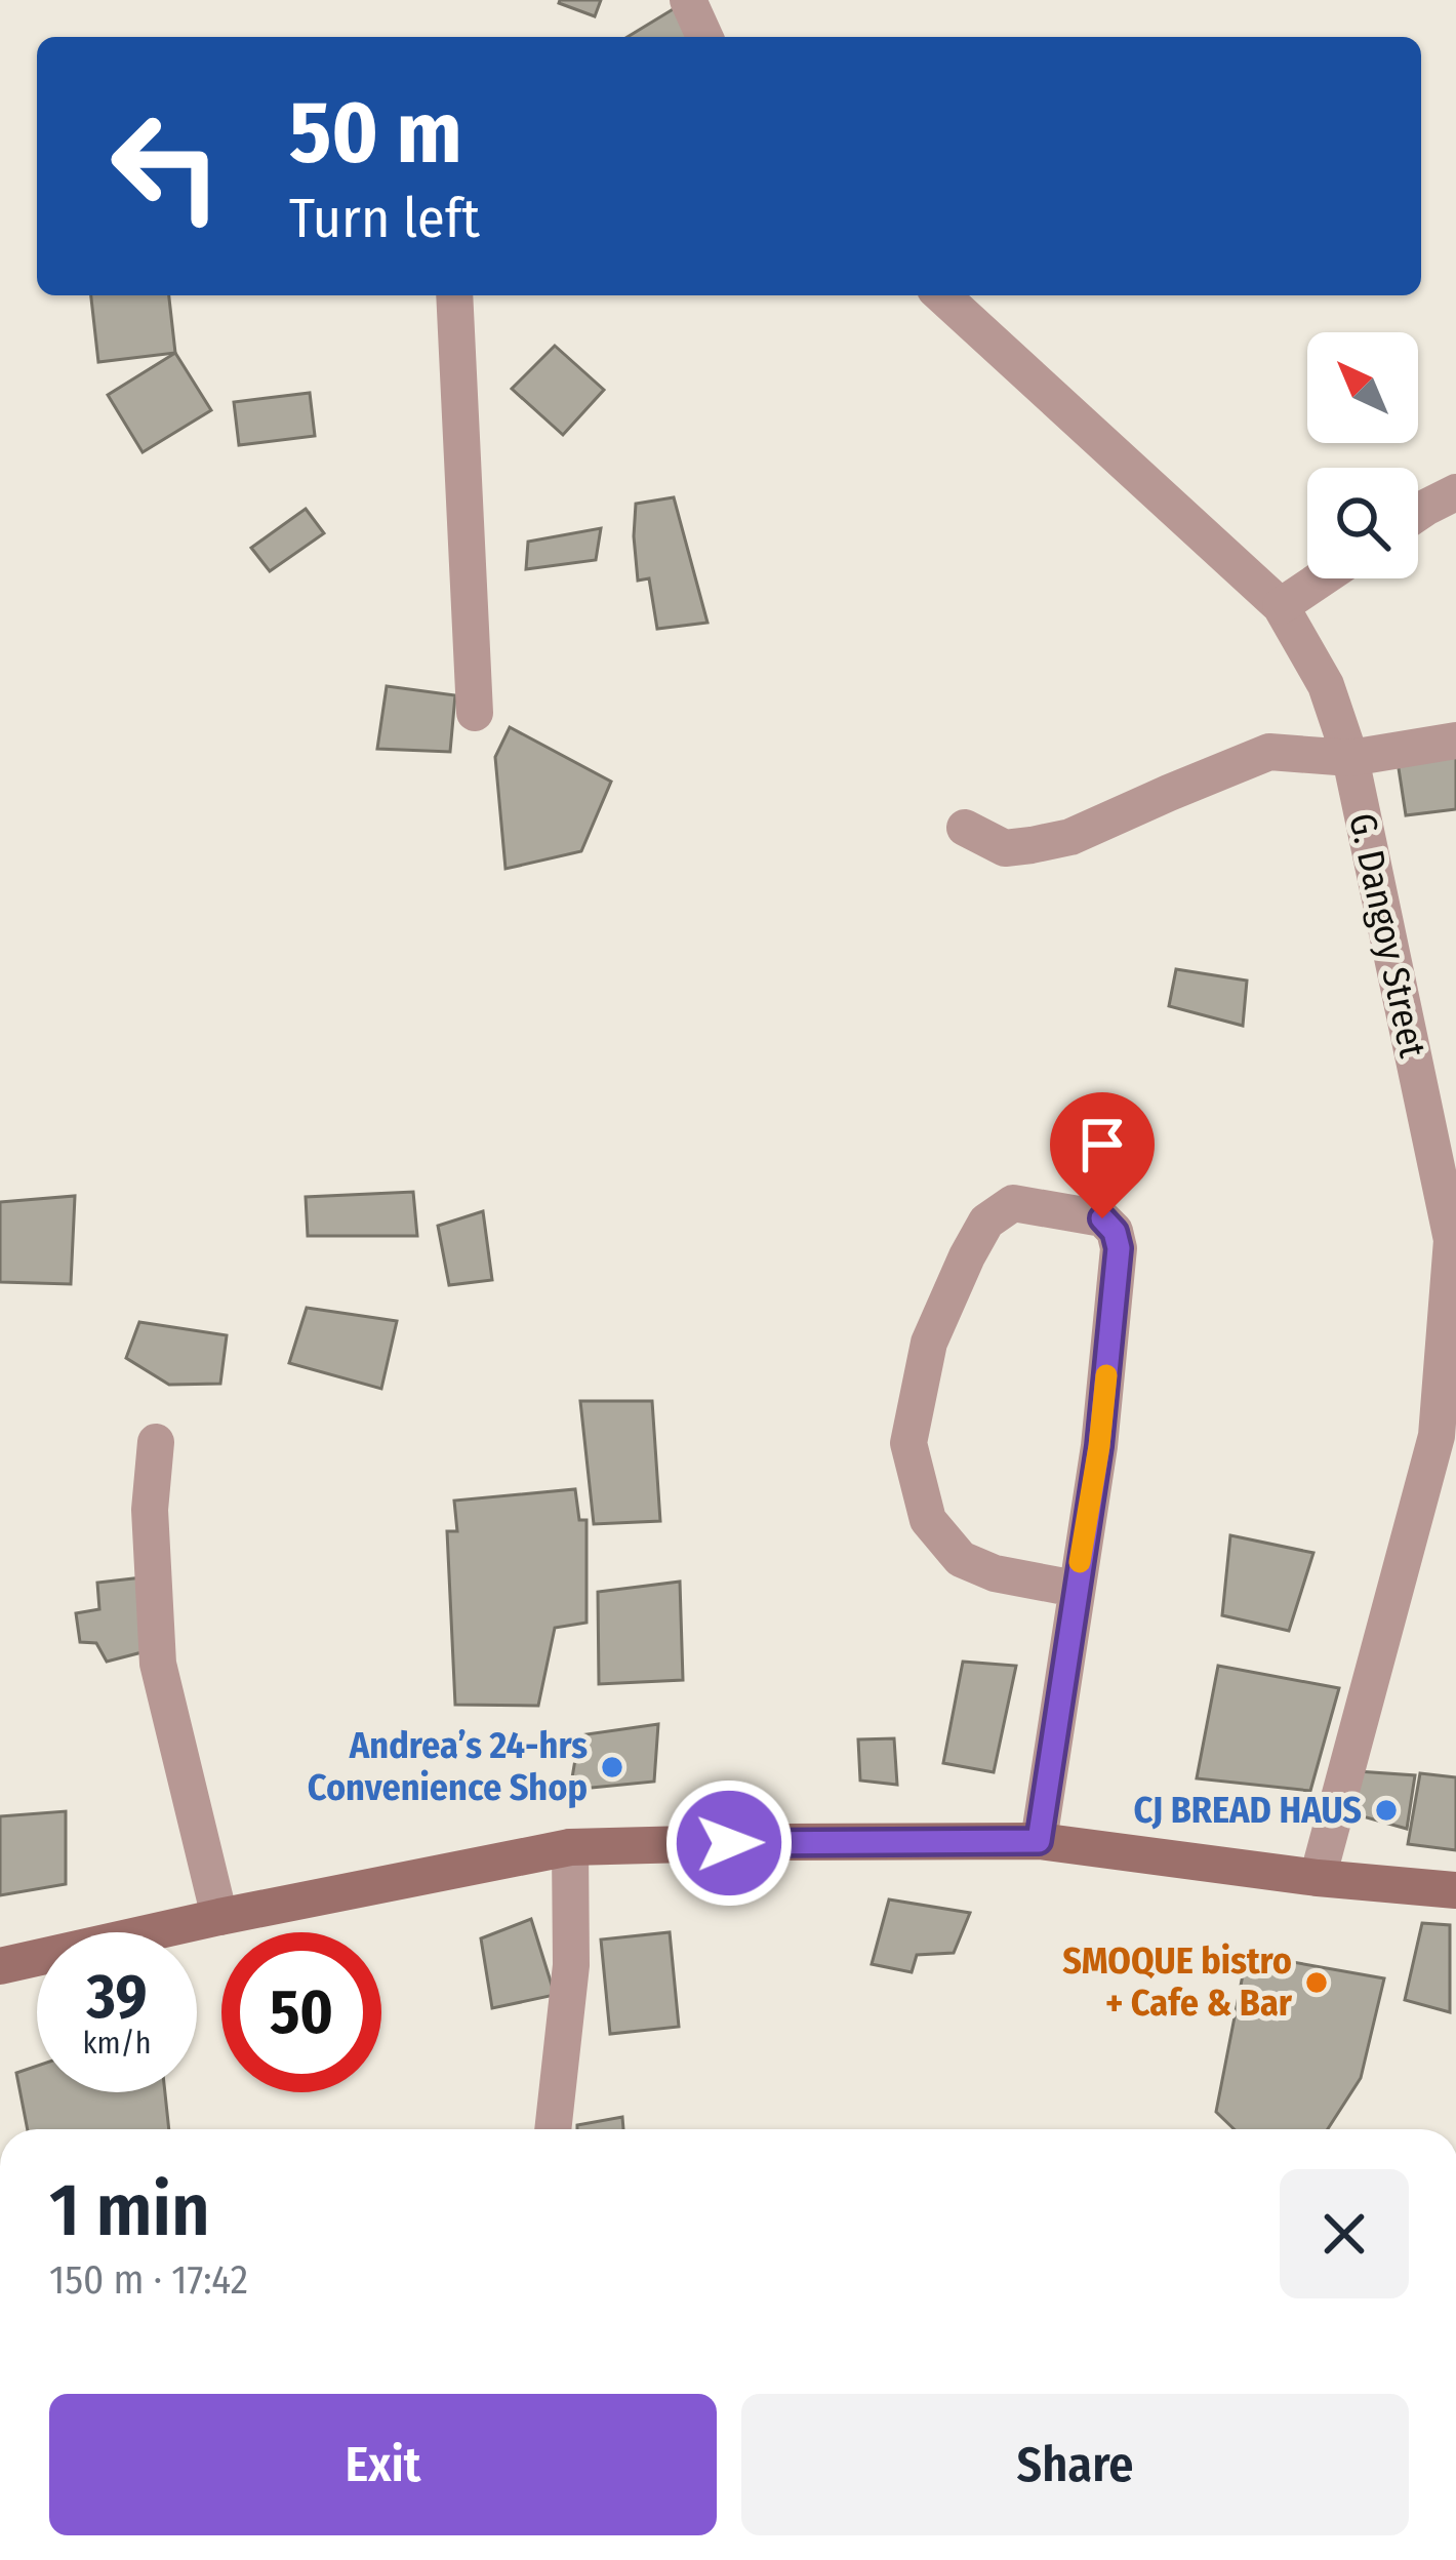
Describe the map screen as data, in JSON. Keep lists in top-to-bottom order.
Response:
{
  "streets": {
    "street": ["G. Dangoy Street"]
  },
  "places": ["Andrea’s 24-hrs Convenience Shop", "CJ BREAD HAUS", "SMOQUE bistro + Cafe & Bar"],
  "north": "top left",
  "page": {
    "turn": ["50 m", "Turn left"],
    "speed": "39 km/h",
    "limit": "50",
    "heading": ["1 min", "150 m · 17:42"],
    "buttons": ["Exit", "Share"]
  }
}
